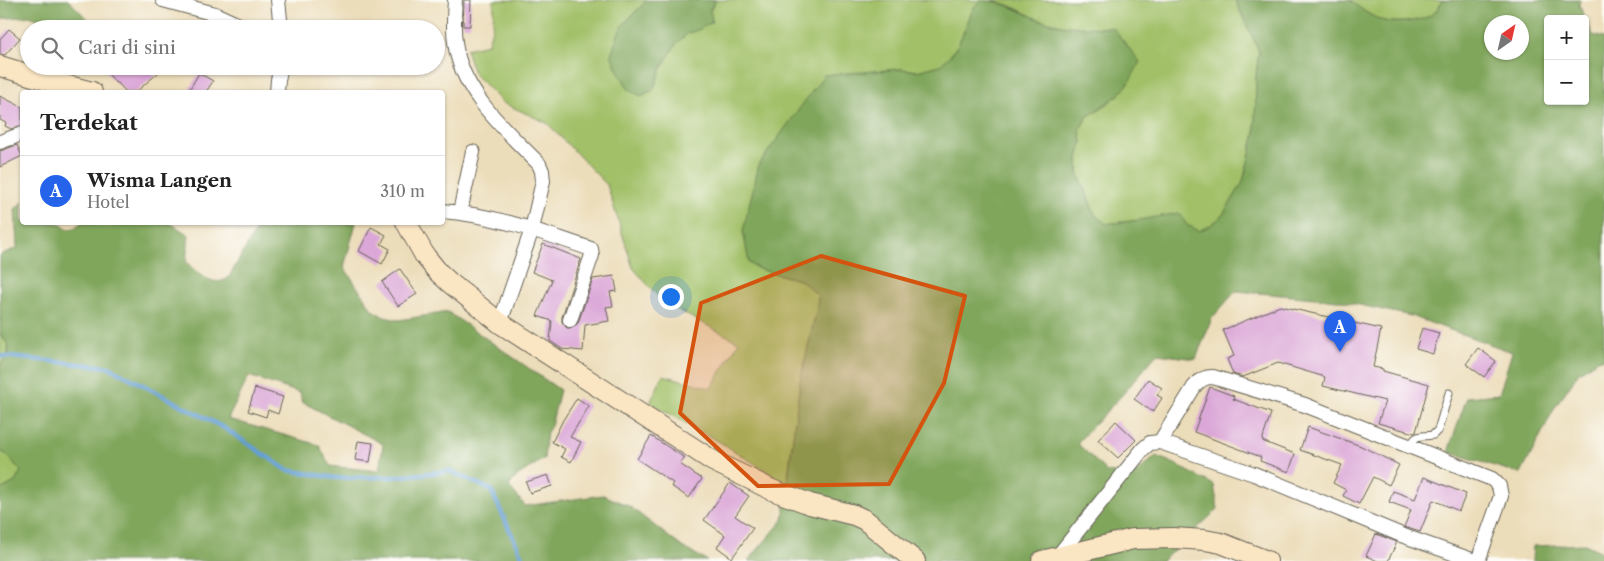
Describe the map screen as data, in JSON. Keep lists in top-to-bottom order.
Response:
{
  "north": "top right",
  "page": {
    "map_buttons": ["+", "−"],
    "search": "Cari di sini",
    "heading": "Terdekat",
    "list": [
      {
        "mark": "A",
        "name": "Wisma Langen",
        "note": "Hotel",
        "value": "310 m"
      }
    ],
    "pins": "A"
  }
}
